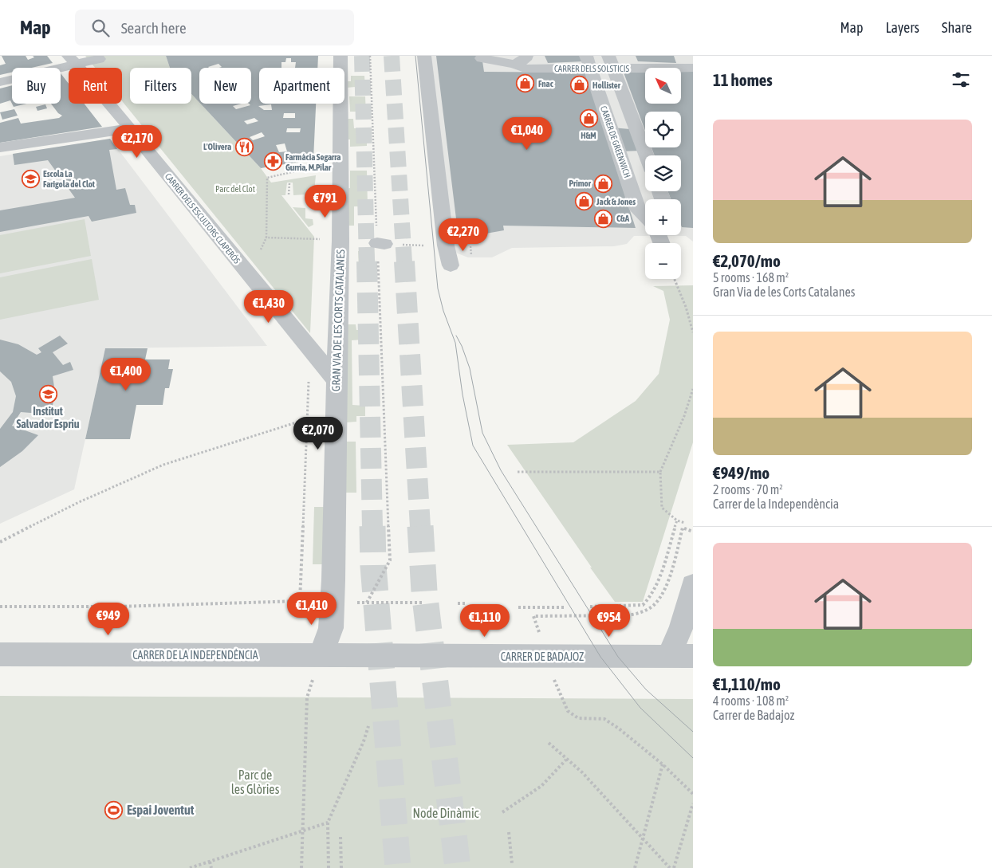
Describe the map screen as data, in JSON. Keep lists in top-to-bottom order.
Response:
{
  "streets": {
    "street": [
      "CARRER DELS SOLSTICIS",
      "CARRER DE GREENWICH",
      "CARRER DELS ESCULTORS CLAPERÓS",
      "GRAN VIA DE LES CORTS CATALANES",
      "CARRER DE LA INDEPENDÈNCIA",
      "CARRER DE BADAJOZ"
    ]
  },
  "crossings": [
    ["CARRER DELS SOLSTICIS", "CARRER DE GREENWICH"],
    ["CARRER DELS ESCULTORS CLAPERÓS", "GRAN VIA DE LES CORTS CATALANES"],
    ["GRAN VIA DE LES CORTS CATALANES", "CARRER DE LA INDEPENDÈNCIA"],
    ["CARRER DE LA INDEPENDÈNCIA", "CARRER DE BADAJOZ"]
  ],
  "parks": ["Parc del Clot", "Parc de les Glòries", "Node Dinàmic"],
  "places": {
    "shop": [
      "Fnac",
      "Hollister",
      "H&M",
      "Primor",
      "Jack & Jones",
      "C&A"
    ],
    "restaurant": ["L'Olivera"],
    "pharmacy": ["Farmàcia Segarra Gurria, M.Pilar"],
    "school or university": ["Escola La Farigola del Clot", "Institut Salvador Espriu"],
    "sports": ["Espai Joventut"]
  },
  "north": "top left",
  "page": {
    "header": "Map",
    "search": "Search here",
    "nav": ["Map", "Layers", "Share"],
    "heading": "11 homes",
    "map_buttons": ["+", "−"],
    "chip": [
      "Buy",
      "Rent",
      "Filters",
      "New",
      "Apartment"
    ],
    "list": [
      {
        "name": "€2,070/mo",
        "note": "5 rooms · 168 m² · Gran Via de les Corts Catalanes"
      },
      {
        "name": "€949/mo",
        "note": "2 rooms · 70 m² · Carrer de la Independència"
      },
      {
        "name": "€1,110/mo",
        "note": "4 rooms · 108 m² · Carrer de Badajoz"
      }
    ],
    "price": [
      "€1,040",
      "€2,170",
      "€791",
      "€2,270",
      "€1,430",
      "€1,400",
      "€2,070",
      "€1,410",
      "€949",
      "€1,110",
      "€954"
    ]
  }
}
